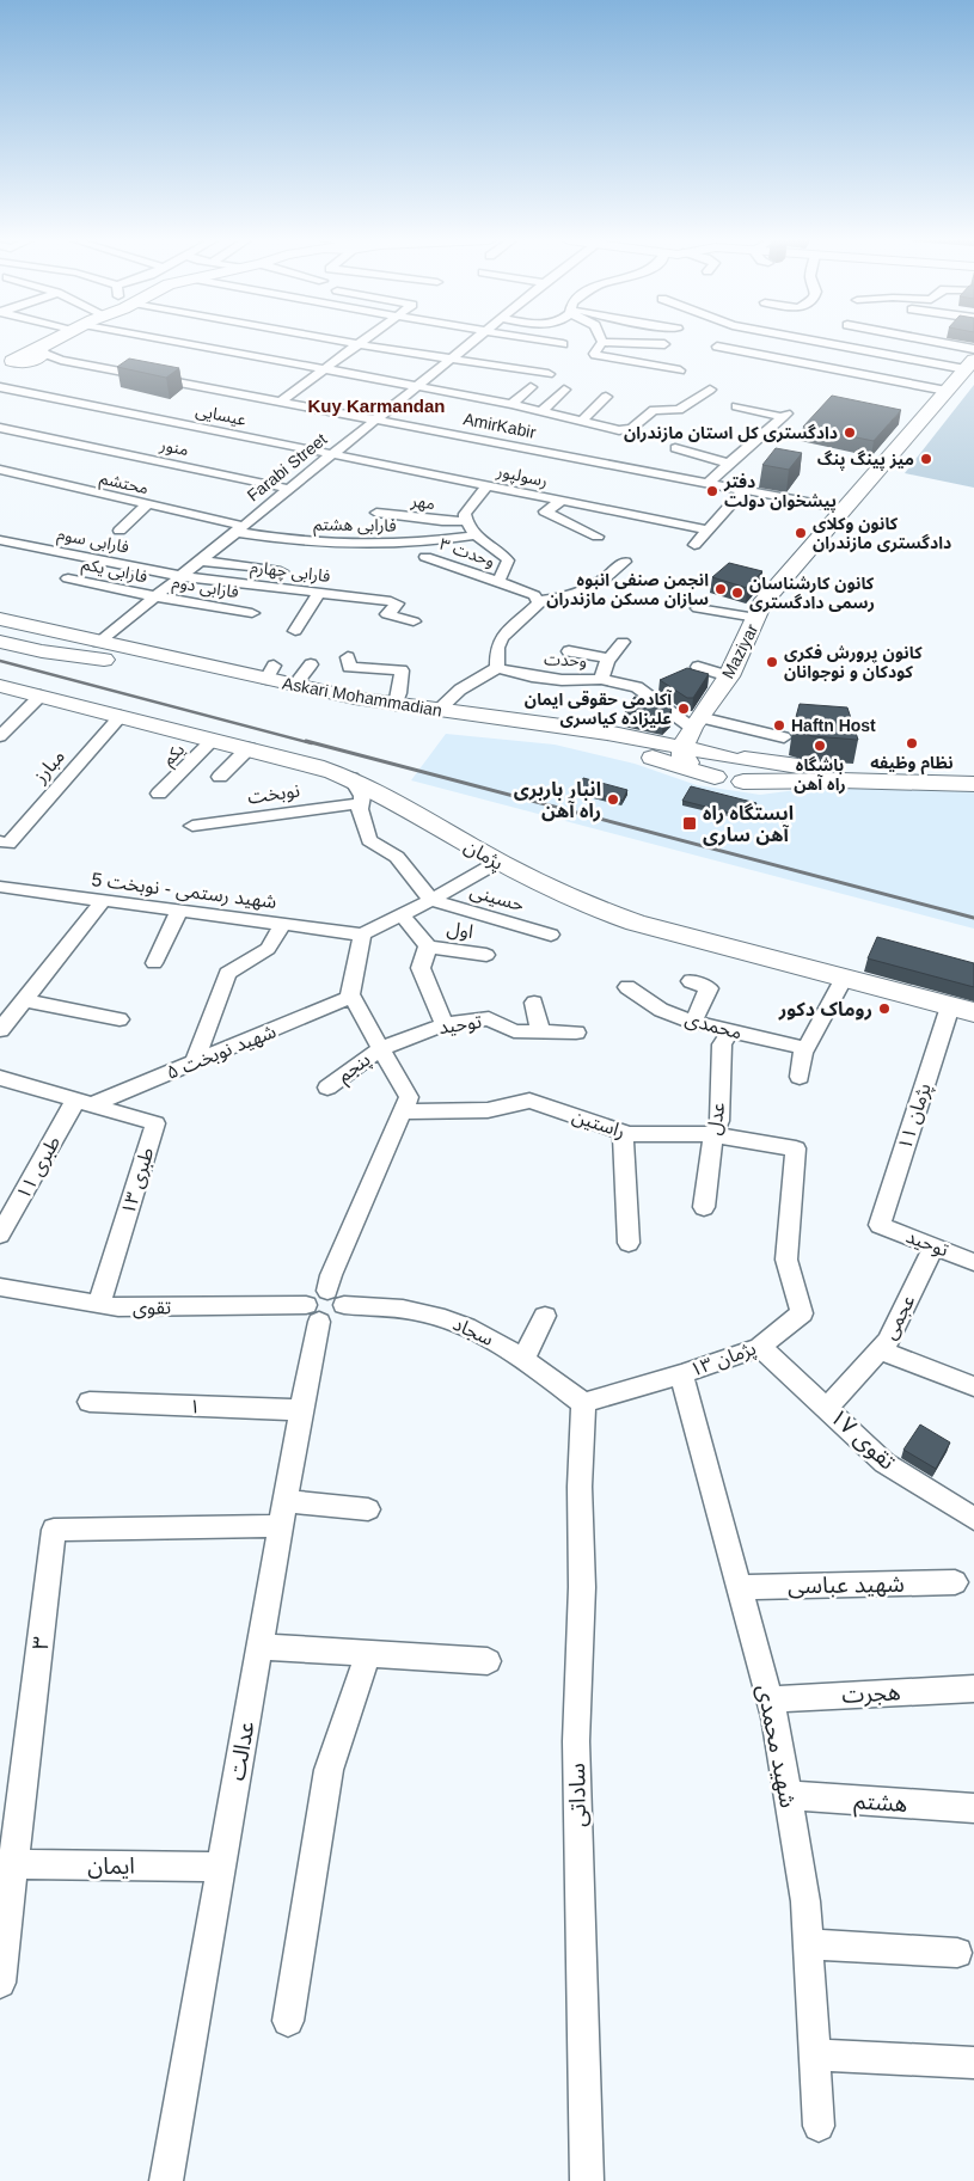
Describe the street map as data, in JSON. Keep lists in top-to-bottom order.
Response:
{
  "streets": {
    "main road": ["Maziyar", "Askari Mohammadian", "پژمان"],
    "street": [
      "عیسایی",
      "AmirKabir",
      "منور",
      "Farabi Street",
      "رسولپور",
      "محتشم",
      "مهر",
      "فارابی هشتم",
      "فارابی سوم",
      "وحدت ۳",
      "فارابی یکم",
      "فارابی چهارم",
      "فارابی دوم",
      "وحدت",
      "یکم",
      "مبارز",
      "نوبخت",
      "شهید رستمی - نوبخت 5",
      "حسینی",
      "اول",
      "توحید",
      "محمدی",
      "شهید نوبخت ۵",
      "پنجم",
      "پژمان ۱۱",
      "عدل",
      "راستین",
      "طبری ۱۱",
      "طبری ۱۳",
      "تقوی",
      "عجمی",
      "سجاد",
      "پژمان ۱۳",
      "۱",
      "تقوی ۱۷",
      "شهید عباسی",
      "۳",
      "هجرت",
      "شهید محمدی",
      "عدالت",
      "ساداتی",
      "هشتم",
      "ایمان"
    ]
  },
  "crossings": [
    ["عیسایی", "AmirKabir"],
    ["عیسایی", "Farabi Street"],
    ["عیسایی", "رسولپور"],
    ["AmirKabir", "Farabi Street"],
    ["AmirKabir", "Maziyar"],
    ["منور", "Farabi Street"],
    ["Farabi Street", "رسولپور"],
    ["Farabi Street", "محتشم"],
    ["Farabi Street", "فارابی هشتم"],
    ["Farabi Street", "فارابی سوم"],
    ["Farabi Street", "فارابی یکم"],
    ["Farabi Street", "فارابی چهارم"],
    ["Farabi Street", "فارابی دوم"],
    ["Farabi Street", "Askari Mohammadian"],
    ["محتشم", "فارابی هشتم"],
    ["فارابی سوم", "فارابی چهارم"],
    ["فارابی یکم", "فارابی دوم"],
    ["Maziyar", "وحدت"],
    ["Maziyar", "Askari Mohammadian"],
    ["وحدت", "Askari Mohammadian"],
    ["یکم", "پژمان"],
    ["مبارز", "پژمان"],
    ["پژمان", "پژمان ۱۱"],
    ["توحید", "پنجم"],
    ["توحید", "پژمان ۱۱"],
    ["توحید", "عجمی"],
    ["محمدی", "عدل"],
    ["شهید نوبخت ۵", "طبری ۱۱"],
    ["شهید نوبخت ۵", "طبری ۱۳"],
    ["عدل", "راستین"],
    ["راستین", "پژمان ۱۳"],
    ["طبری ۱۱", "طبری ۱۳"],
    ["طبری ۱۳", "تقوی"],
    ["تقوی", "سجاد"],
    ["تقوی", "عدالت"],
    ["عجمی", "تقوی ۱۷"],
    ["سجاد", "پژمان ۱۳"],
    ["سجاد", "عدالت"],
    ["سجاد", "ساداتی"],
    ["پژمان ۱۳", "تقوی ۱۷"],
    ["پژمان ۱۳", "شهید محمدی"],
    ["پژمان ۱۳", "ساداتی"],
    ["۱", "عدالت"],
    ["شهید عباسی", "شهید محمدی"],
    ["۳", "عدالت"],
    ["۳", "ایمان"],
    ["هجرت", "شهید محمدی"],
    ["شهید محمدی", "هشتم"],
    ["عدالت", "ایمان"]
  ],
  "districts": ["Kuy Karmandan"],
  "places": {
    "other": [
      "دادگستری کل استان مازندران",
      "میز پینگ پنگ",
      "دفتر پیشخوان دولت",
      "کانون وکلای دادگستری مازندران",
      "انجمن صنفی انبوه سازان مسکن مازندران",
      "کانون کارشناسان رسمی دادگستری",
      "کانون پرورش فکری کودکان و نوجوانان",
      "آکادمی حقوقی ایمان علیزاده کیاسری",
      "Haftn Host",
      "نظام وظیفه",
      "باشگاه راه آهن",
      "انبار باربری راه آهن",
      "روماک دکور"
    ],
    "transit": ["ایستگاه راه آهن ساری"]
  }
}
